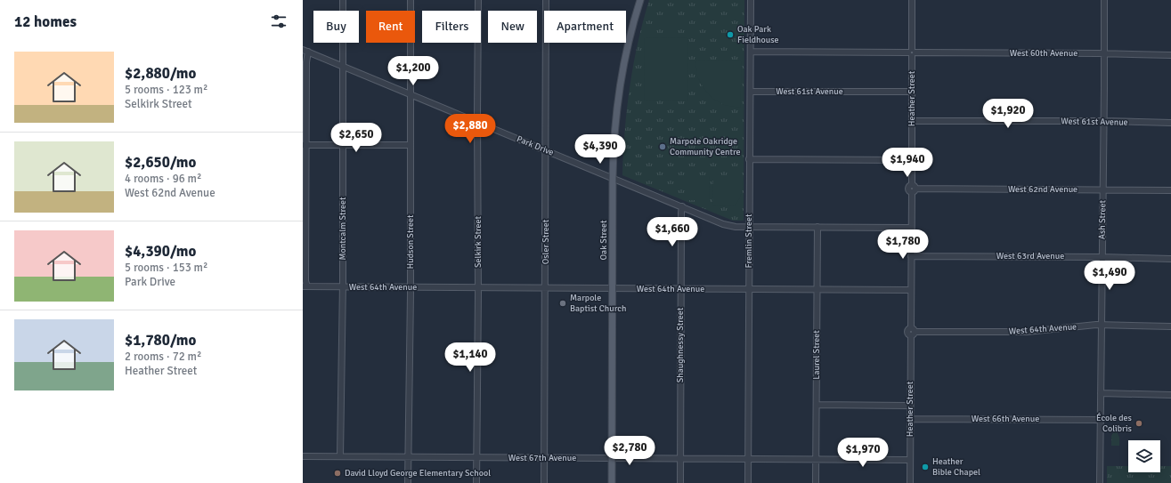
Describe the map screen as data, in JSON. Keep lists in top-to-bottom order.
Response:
{
  "streets": {
    "main road": ["Oak Street"],
    "street": [
      "West 60th Avenue",
      "West 61st Avenue",
      "Heather Street",
      "Park Drive",
      "West 62nd Avenue",
      "Ash Street",
      "Montcalm Street",
      "Fremlin Street",
      "Hudson Street",
      "Selkirk Street",
      "Osler Street",
      "West 63rd Avenue",
      "West 64th Avenue",
      "Shaughnessy Street",
      "Laurel Street",
      "West 66th Avenue",
      "West 67th Avenue"
    ]
  },
  "crossings": [
    ["West 60th Avenue", "Heather Street"],
    ["West 60th Avenue", "Ash Street"],
    ["West 60th Avenue", "Fremlin Street"],
    ["West 61st Avenue", "Heather Street"],
    ["West 61st Avenue", "Ash Street"],
    ["West 61st Avenue", "Fremlin Street"],
    ["Heather Street", "West 62nd Avenue"],
    ["Heather Street", "West 63rd Avenue"],
    ["Heather Street", "West 64th Avenue"],
    ["Heather Street", "West 66th Avenue"],
    ["Heather Street", "West 67th Avenue"],
    ["Park Drive", "Montcalm Street"],
    ["Park Drive", "Oak Street"],
    ["Park Drive", "Fremlin Street"],
    ["Park Drive", "Hudson Street"],
    ["Park Drive", "Selkirk Street"],
    ["Park Drive", "Osler Street"],
    ["Park Drive", "Shaughnessy Street"],
    ["West 62nd Avenue", "Ash Street"],
    ["Ash Street", "West 63rd Avenue"],
    ["Ash Street", "West 64th Avenue"],
    ["Ash Street", "West 66th Avenue"],
    ["Montcalm Street", "West 64th Avenue"],
    ["Montcalm Street", "West 67th Avenue"],
    ["Oak Street", "West 64th Avenue"],
    ["Oak Street", "West 67th Avenue"],
    ["Fremlin Street", "West 64th Avenue"],
    ["Fremlin Street", "West 67th Avenue"],
    ["Hudson Street", "West 64th Avenue"],
    ["Hudson Street", "West 67th Avenue"],
    ["Selkirk Street", "West 64th Avenue"],
    ["Selkirk Street", "West 67th Avenue"],
    ["Osler Street", "West 64th Avenue"],
    ["Osler Street", "West 67th Avenue"],
    ["West 64th Avenue", "Shaughnessy Street"],
    ["West 64th Avenue", "Laurel Street"],
    ["Shaughnessy Street", "West 67th Avenue"],
    ["Laurel Street", "West 67th Avenue"]
  ],
  "places": [
    "Oak Park Fieldhouse",
    "Marpole Oakridge Community Centre",
    "Marpole Baptist Church",
    "École des Colibris",
    "Heather Bible Chapel",
    "David Lloyd George Elementary School"
  ],
  "page": {
    "heading": "12 homes",
    "chip": [
      "Buy",
      "Rent",
      "Filters",
      "New",
      "Apartment"
    ],
    "list": [
      {
        "name": "$2,880/mo",
        "note": "5 rooms · 123 m² · Selkirk Street"
      },
      {
        "name": "$2,650/mo",
        "note": "4 rooms · 96 m² · West 62nd Avenue"
      },
      {
        "name": "$4,390/mo",
        "note": "5 rooms · 153 m² · Park Drive"
      },
      {
        "name": "$1,780/mo",
        "note": "2 rooms · 72 m² · Heather Street"
      }
    ],
    "price": [
      "$1,200",
      "$1,920",
      "$2,880",
      "$2,650",
      "$4,390",
      "$1,940",
      "$1,660",
      "$1,780",
      "$1,490",
      "$1,140",
      "$2,780",
      "$1,970"
    ]
  }
}
